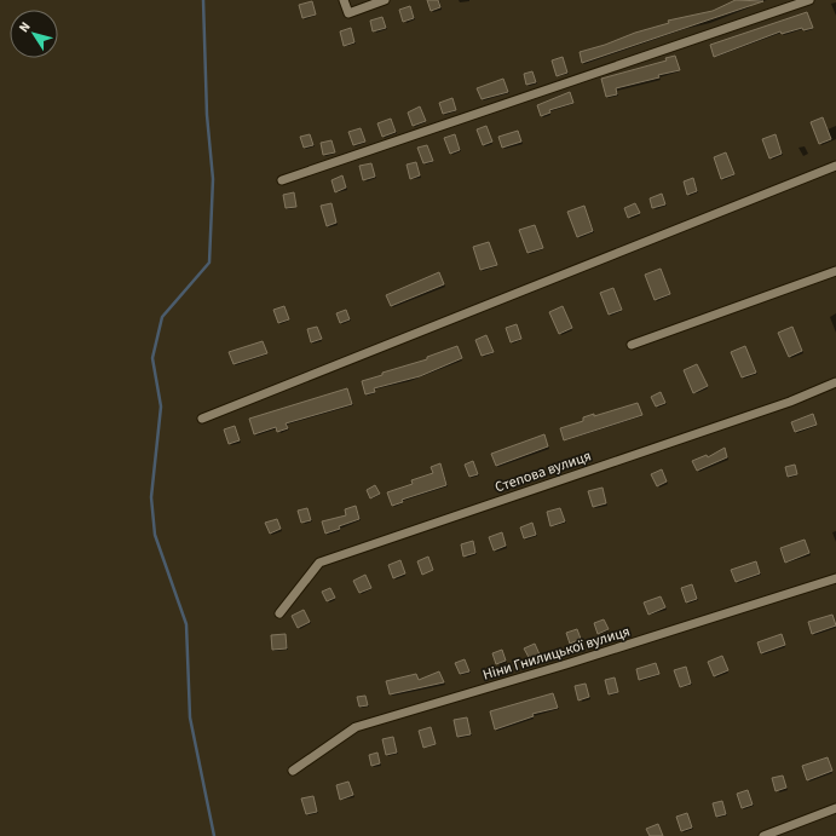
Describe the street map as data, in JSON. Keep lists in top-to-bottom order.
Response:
{
  "streets": {
    "street": ["Степова вулиця", "Ніни Гнилицької вулиця"]
  },
  "north": "top left"
}
